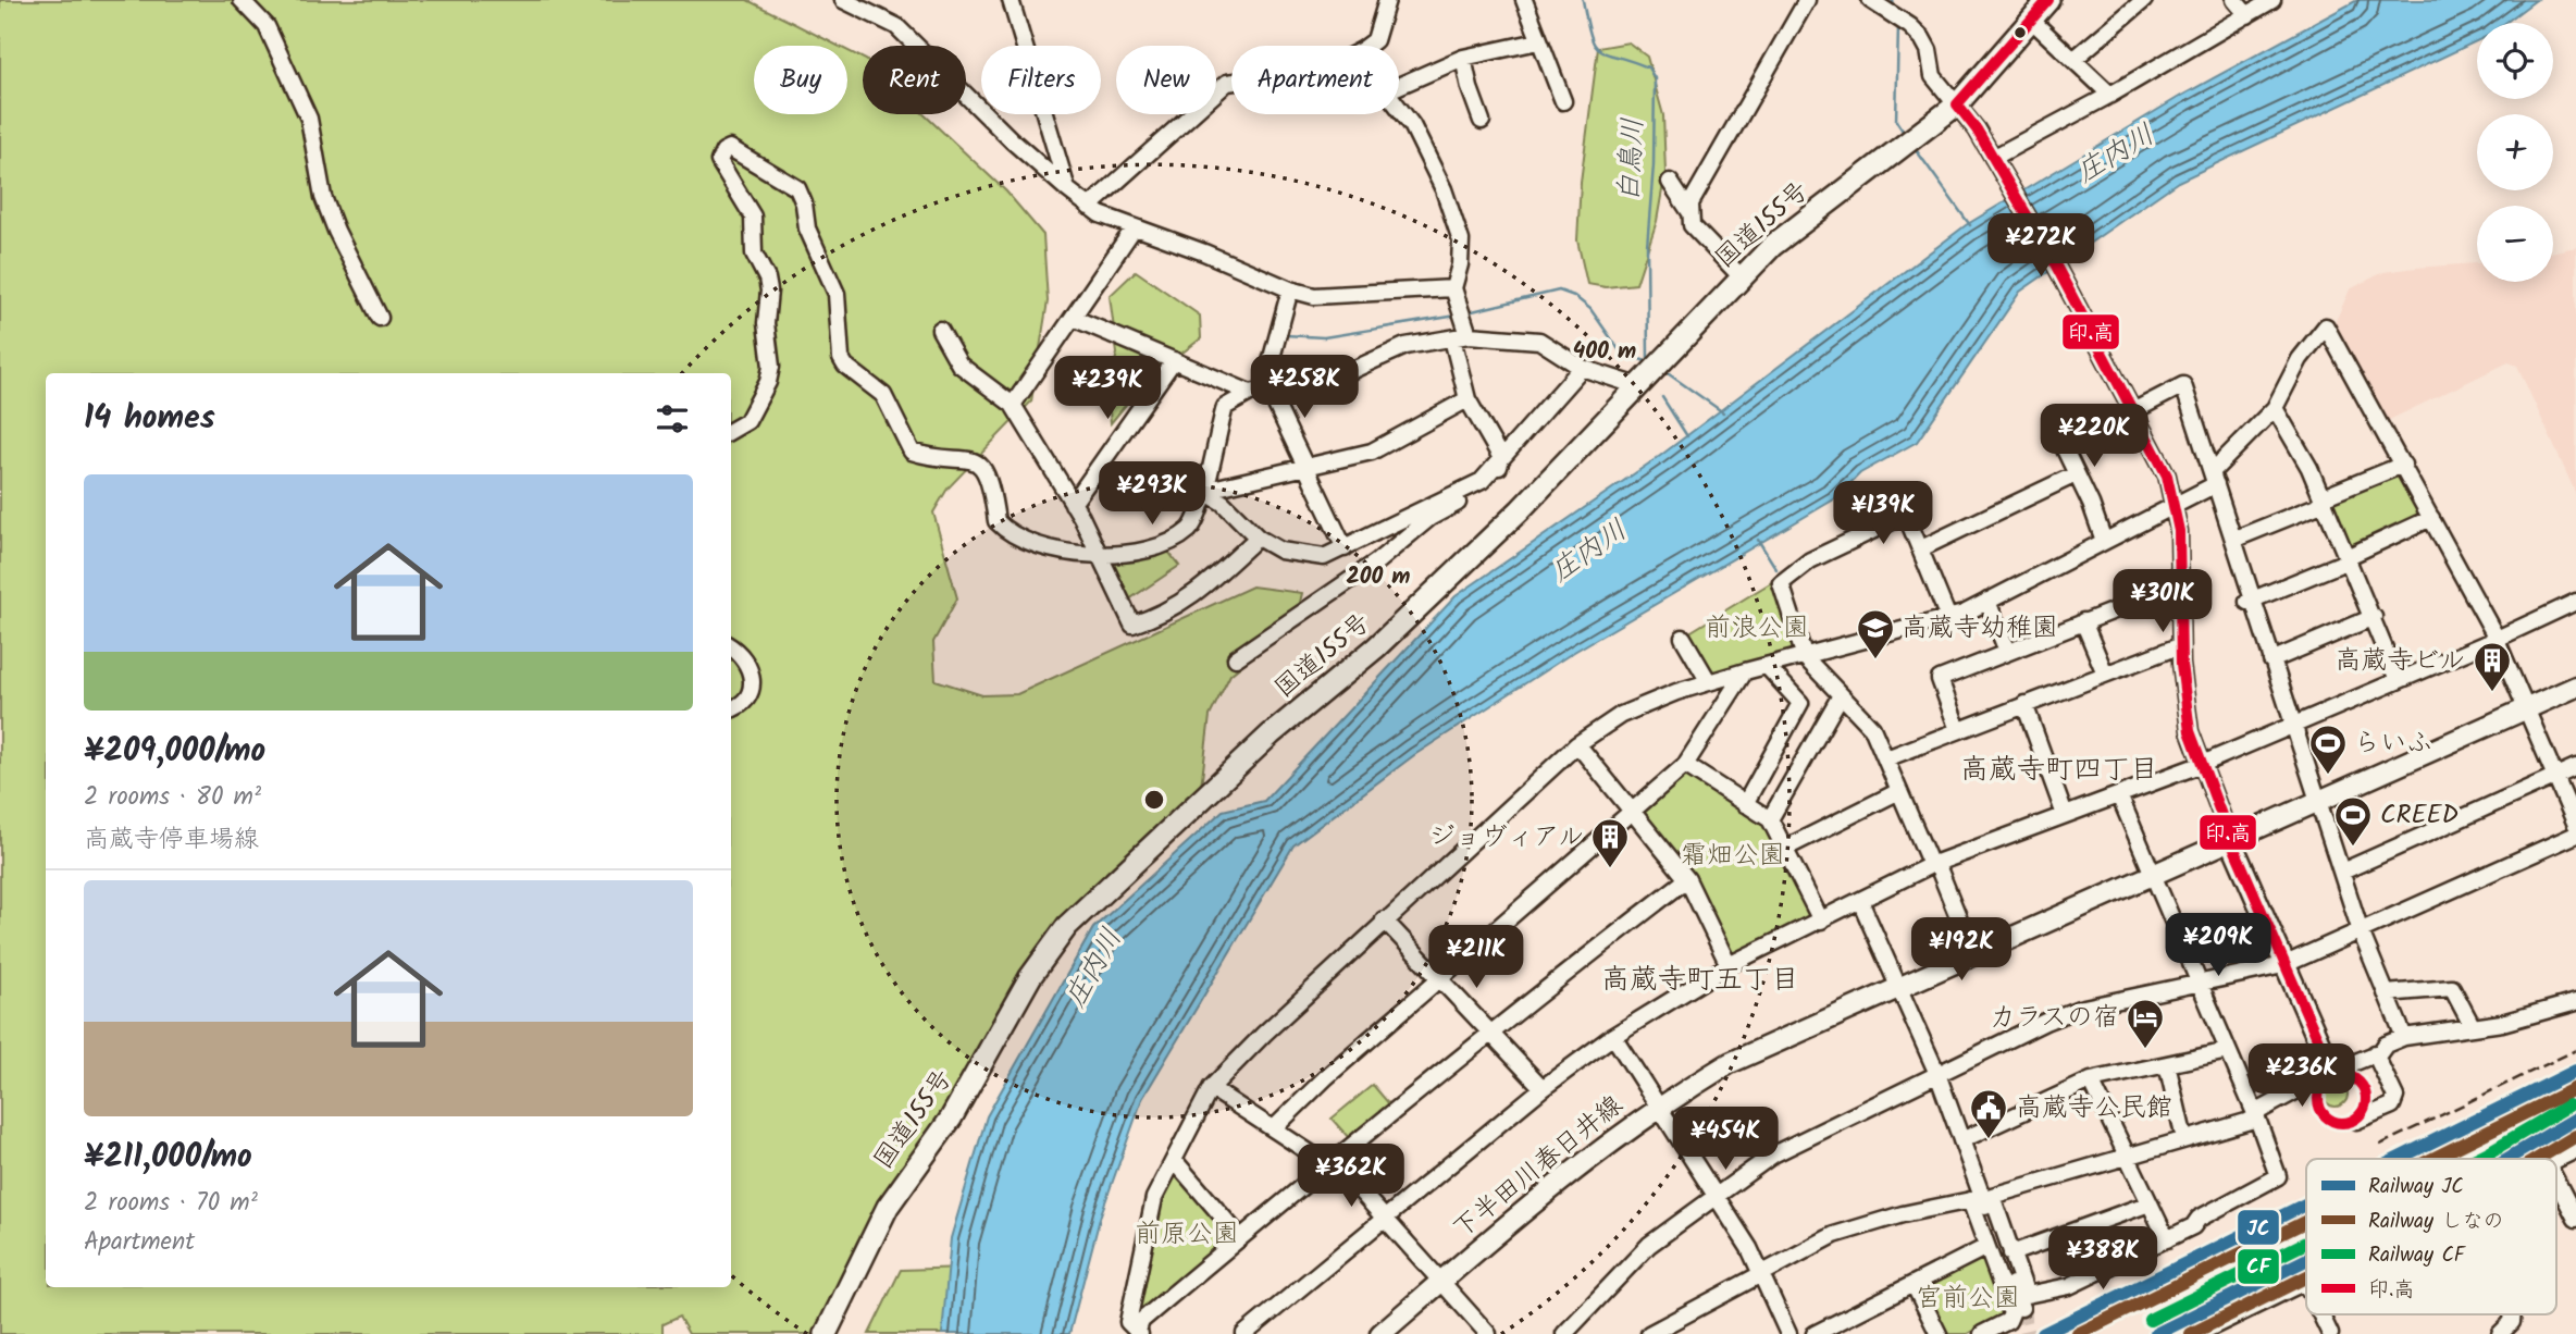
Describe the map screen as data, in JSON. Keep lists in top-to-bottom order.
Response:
{
  "streets": {
    "highway": ["国道155号"],
    "main road": ["下半田川春日井線"]
  },
  "districts": ["高蔵寺町四丁目", "高蔵寺町五丁目"],
  "water": ["庄内川", "白鳥川"],
  "parks": [
    "前浪公園",
    "霜畑公園",
    "前原公園",
    "宮前公園"
  ],
  "places": {
    "school or university": ["高蔵寺幼稚園"],
    "building": ["高蔵寺ビル", "ジョヴィアル"],
    "sports": ["らいふ", "CREED"],
    "hotel": ["カラスの宿"],
    "public building": ["高蔵寺公民館"]
  },
  "lines": [
    "transit line 印.高",
    "rail line JC",
    "rail line しなの",
    "rail line CF"
  ],
  "legend": [
    "Railway JC",
    "Railway しなの",
    "Railway CF",
    "印.高"
  ],
  "page": {
    "map_buttons": ["+", "−"],
    "chip": [
      "Buy",
      "Rent",
      "Filters",
      "New",
      "Apartment"
    ],
    "price": [
      "¥272K",
      "¥258K",
      "¥239K",
      "¥220K",
      "¥293K",
      "¥139K",
      "¥301K",
      "¥209K",
      "¥192K",
      "¥211K",
      "¥236K",
      "¥454K",
      "¥362K",
      "¥388K"
    ],
    "heading": "14 homes",
    "list": [
      {
        "name": "¥209,000/mo",
        "note": "2 rooms · 80 m² · 高蔵寺停車場線"
      },
      {
        "name": "¥211,000/mo",
        "note": "2 rooms · 70 m² · Apartment"
      }
    ]
  },
  "rings": ["400 m", "200 m"]
}
